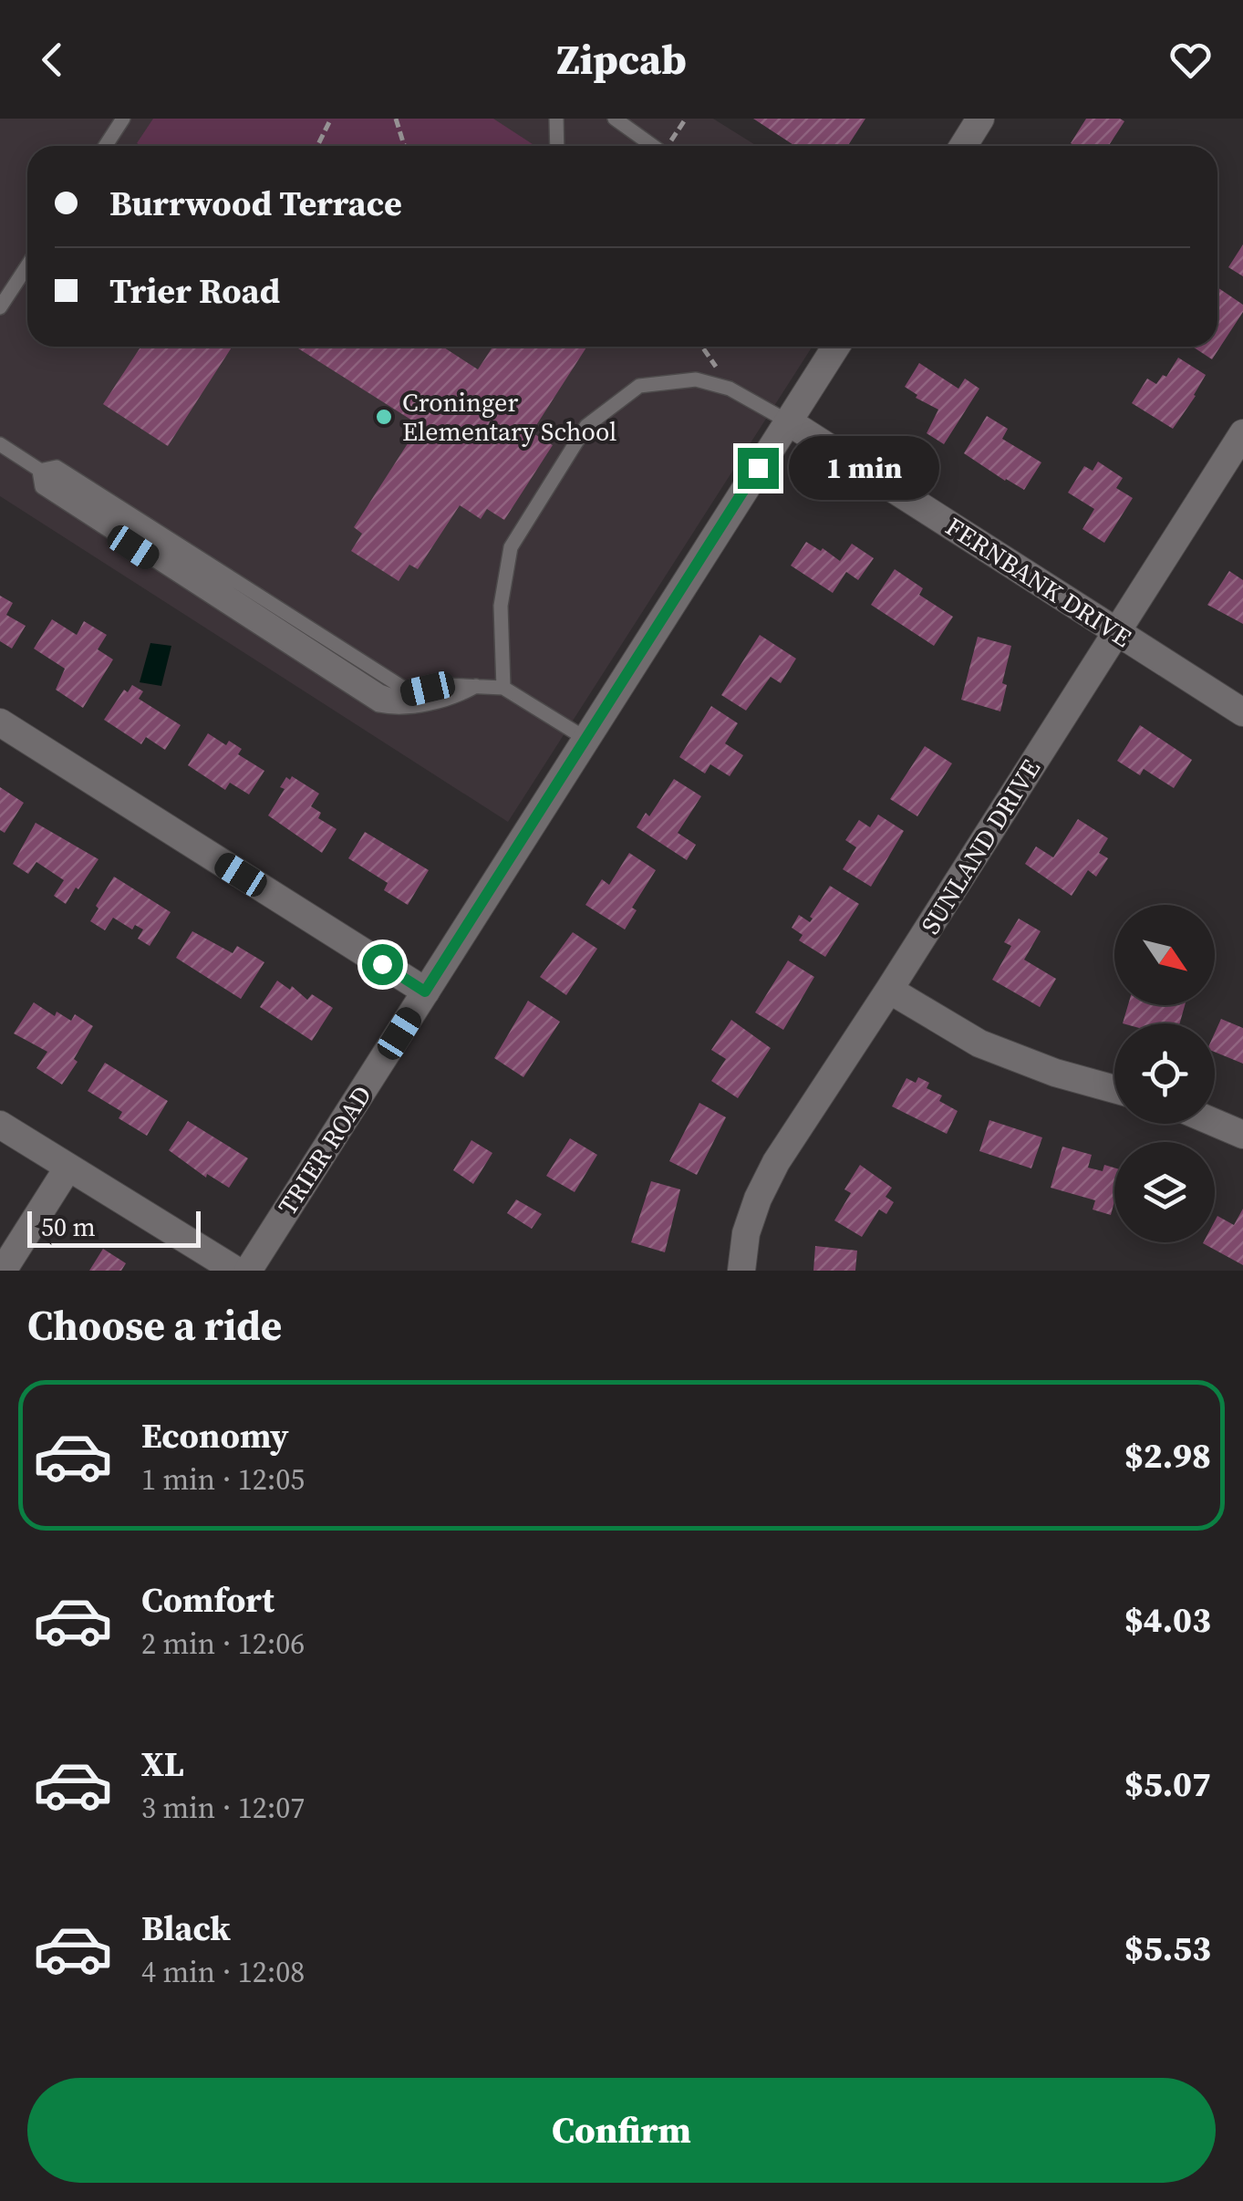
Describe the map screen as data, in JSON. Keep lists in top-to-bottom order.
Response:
{
  "streets": {
    "street": ["FERNBANK DRIVE", "SUNLAND DRIVE", "TRIER ROAD"]
  },
  "crossings": [
    ["FERNBANK DRIVE", "SUNLAND DRIVE"],
    ["FERNBANK DRIVE", "TRIER ROAD"]
  ],
  "places": ["Croninger Elementary School"],
  "scale_bar": "50 m",
  "north": "bottom right",
  "page": {
    "header": "Zipcab",
    "banner": ["Burrwood Terrace", "Trier Road"],
    "bubble": "1 min",
    "scale": "50 m",
    "heading": "Choose a ride",
    "list": [
      {
        "name": "Economy",
        "note": "1 min · 12:05",
        "value": "$2.98"
      },
      {
        "name": "Comfort",
        "note": "2 min · 12:06",
        "value": "$4.03"
      },
      {
        "name": "XL",
        "note": "3 min · 12:07",
        "value": "$5.07"
      },
      {
        "name": "Black",
        "note": "4 min · 12:08",
        "value": "$5.53"
      }
    ],
    "buttons": "Confirm"
  }
}
